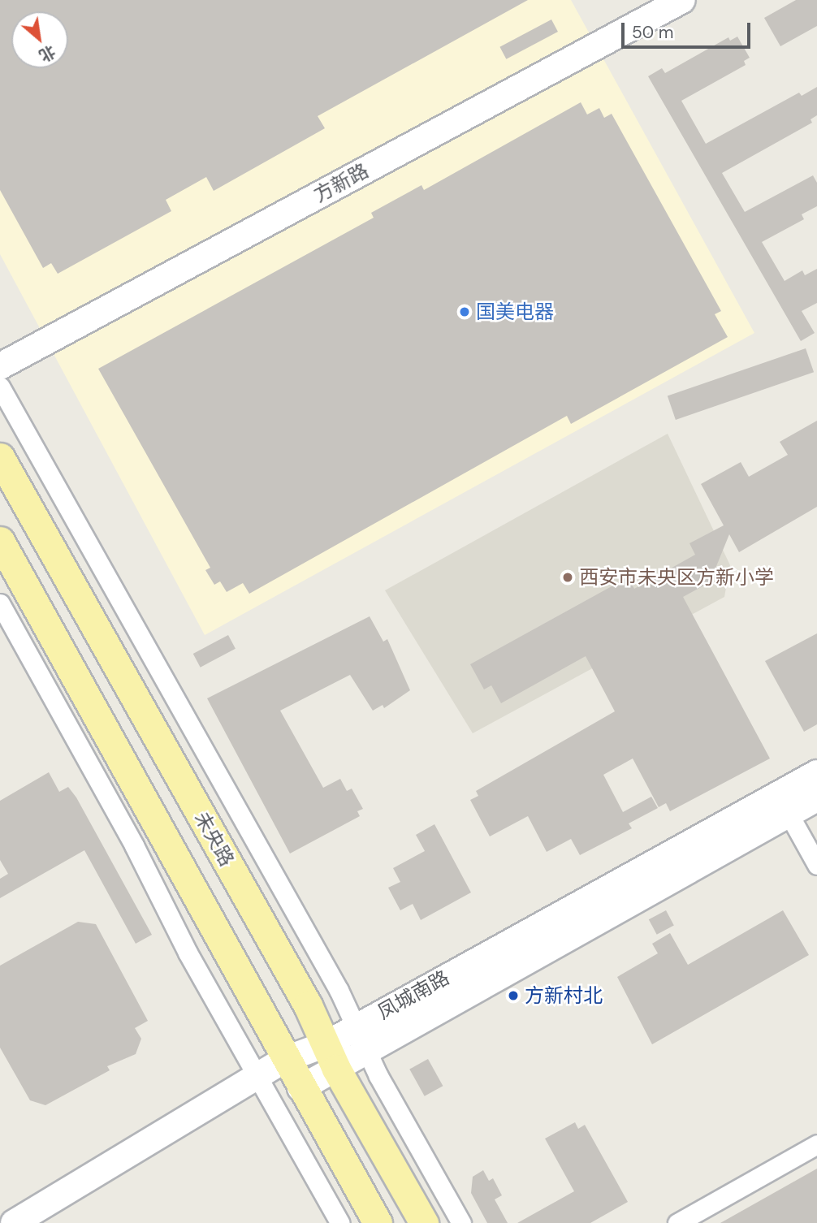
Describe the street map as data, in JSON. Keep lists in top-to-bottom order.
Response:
{
  "streets": {
    "main road": ["未央路"],
    "street": ["方新路", "凤城南路"]
  },
  "crossings": [
    ["未央路", "凤城南路"]
  ],
  "places": ["国美电器", "西安市未央区方新小学", "方新村北"],
  "scale_bar": "50 m",
  "north": "bottom right"
}
